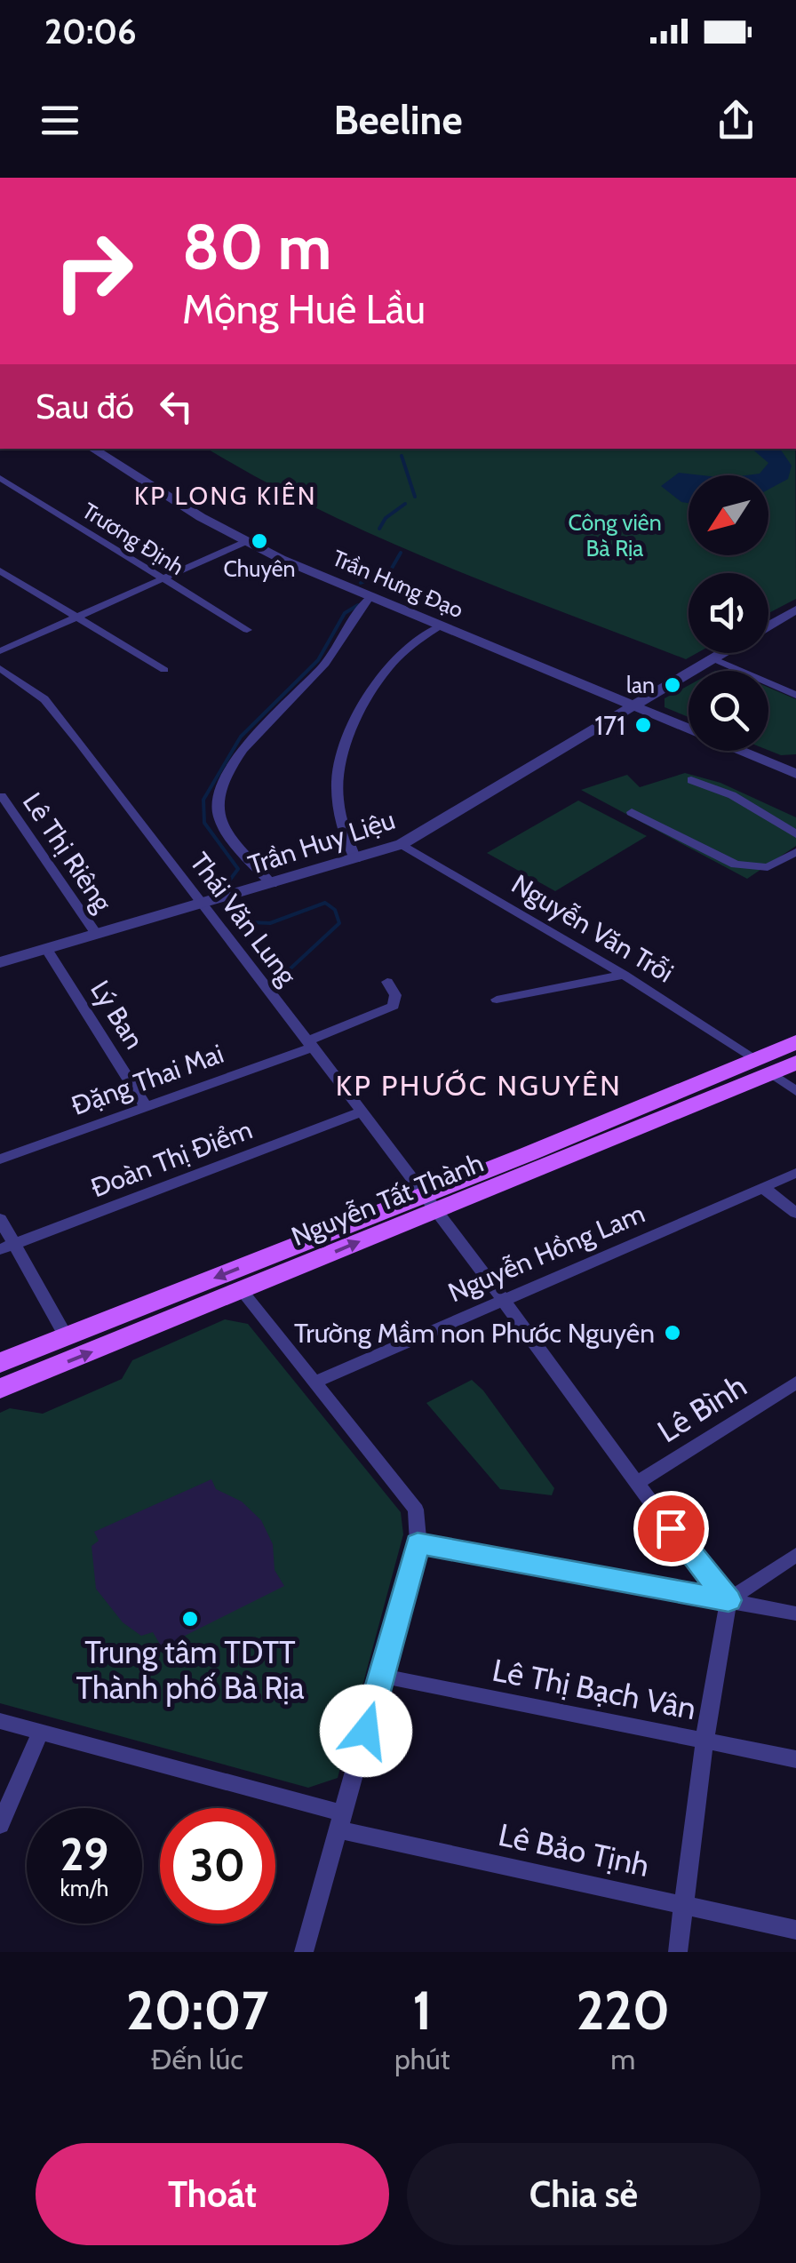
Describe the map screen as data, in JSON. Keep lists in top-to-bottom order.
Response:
{
  "streets": {
    "main road": ["Nguyễn Tất Thành"],
    "street": [
      "Trương Định",
      "Trần Hưng Đạo",
      "Trần Huy Liệu",
      "Lê Thị Riêng",
      "Thái Văn Lung",
      "Nguyễn Văn Trỗi",
      "Lý Ban",
      "Đặng Thai Mai",
      "Đoàn Thị Điểm",
      "Nguyễn Hồng Lam",
      "Lê Bình",
      "Lê Thị Bạch Vân",
      "Lê Bảo Tịnh"
    ]
  },
  "crossings": [
    ["Trần Hưng Đạo", "Trần Huy Liệu"],
    ["Trần Huy Liệu", "Lê Thị Riêng"],
    ["Trần Huy Liệu", "Thái Văn Lung"],
    ["Trần Huy Liệu", "Nguyễn Văn Trỗi"],
    ["Trần Huy Liệu", "Lý Ban"],
    ["Thái Văn Lung", "Đặng Thai Mai"],
    ["Thái Văn Lung", "Đoàn Thị Điểm"],
    ["Thái Văn Lung", "Nguyễn Tất Thành"],
    ["Thái Văn Lung", "Nguyễn Hồng Lam"],
    ["Thái Văn Lung", "Lê Bình"],
    ["Nguyễn Văn Trỗi", "Nguyễn Tất Thành"],
    ["Lý Ban", "Đặng Thai Mai"]
  ],
  "districts": ["KP LONG KIÊN", "KP PHƯỚC NGUYÊN"],
  "parks": ["Công viên Bà Rịa"],
  "places": [
    "Chuyên",
    "lan",
    "171",
    "Trường Mầm non Phước Nguyên",
    "Trung tâm TDTT Thành phố Bà Rịa"
  ],
  "north": "bottom left",
  "page": {
    "status": "20:06",
    "header": "Beeline",
    "turn": ["80 m", "Mộng Huê Lầu"],
    "then": "Sau đó",
    "speed": "29 km/h",
    "limit": "30",
    "eta": [
      "20:07",
      "Đến lúc",
      "1",
      "phút",
      "220",
      "m"
    ],
    "buttons": ["Thoát", "Chia sẻ"]
  }
}
